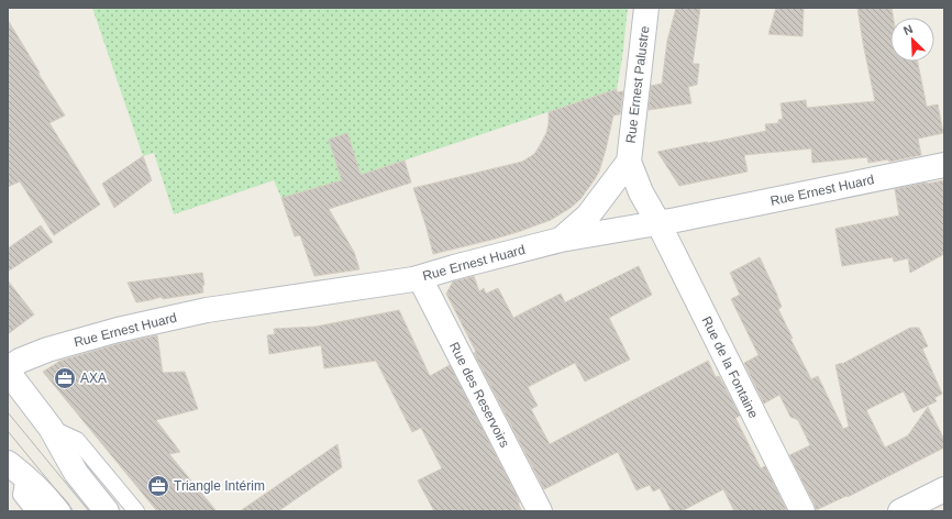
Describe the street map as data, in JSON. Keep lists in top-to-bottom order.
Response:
{
  "streets": {
    "street": [
      "Rue Ernest Palustre",
      "Rue Ernest Huard",
      "Rue de la Fontaine",
      "Rue des Reservoirs"
    ]
  },
  "crossings": [
    ["Rue Ernest Palustre", "Rue Ernest Huard"],
    ["Rue Ernest Palustre", "Rue de la Fontaine"],
    ["Rue Ernest Huard", "Rue de la Fontaine"],
    ["Rue Ernest Huard", "Rue des Reservoirs"]
  ],
  "places": {
    "office": ["AXA", "Triangle Intérim"]
  },
  "north": "top left"
}
